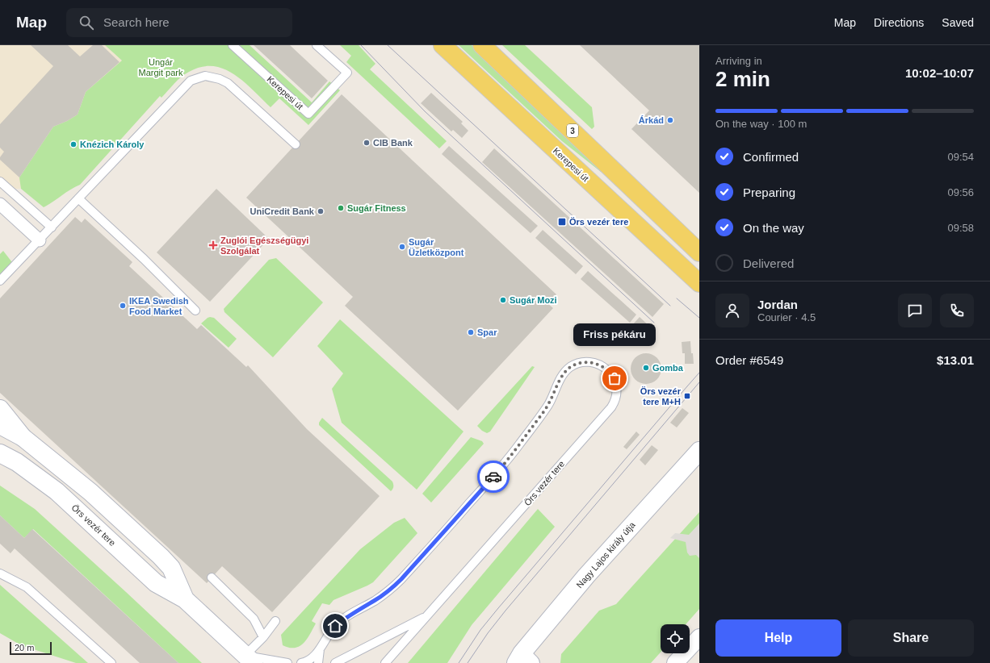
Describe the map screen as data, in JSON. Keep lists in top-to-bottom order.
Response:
{
  "streets": {
    "main road": [
      "Kerepesi út",
      "3",
      "Örs vezér tere",
      "Nagy Lajos király útja"
    ]
  },
  "parks": ["Ungár Margit park"],
  "places": {
    "other": [
      "Árkád",
      "CIB Bank",
      "Knézich Károly",
      "Sugár Fitness",
      "UniCredit Bank",
      "Sugár Üzletközpont",
      "Sugár Mozi",
      "IKEA Swedish Food Market",
      "Spar",
      "Gomba",
      "Friss pékáru"
    ],
    "transit": ["Örs vezér tere", "Örs vezér tere M+H"],
    "health": ["Zuglói Egészségügyi Szolgálat"]
  },
  "scale_bar": "20 m",
  "page": {
    "header": "Map",
    "search": "Search here",
    "nav": ["Map", "Directions", "Saved"],
    "heading": ["2 min", "Arriving in", "10:02–10:07"],
    "panel": [
      "Jordan",
      "Courier · 4.5",
      "Order #6549",
      "$13.01"
    ],
    "bar": "On the way · 100 m",
    "list": [
      ["Confirmed", "09:54"],
      ["Preparing", "09:56"],
      ["On the way", "09:58"],
      "Delivered"
    ],
    "bubble": "Friss pékáru",
    "buttons": ["Help", "Share"],
    "scale": "20 m"
  }
}
